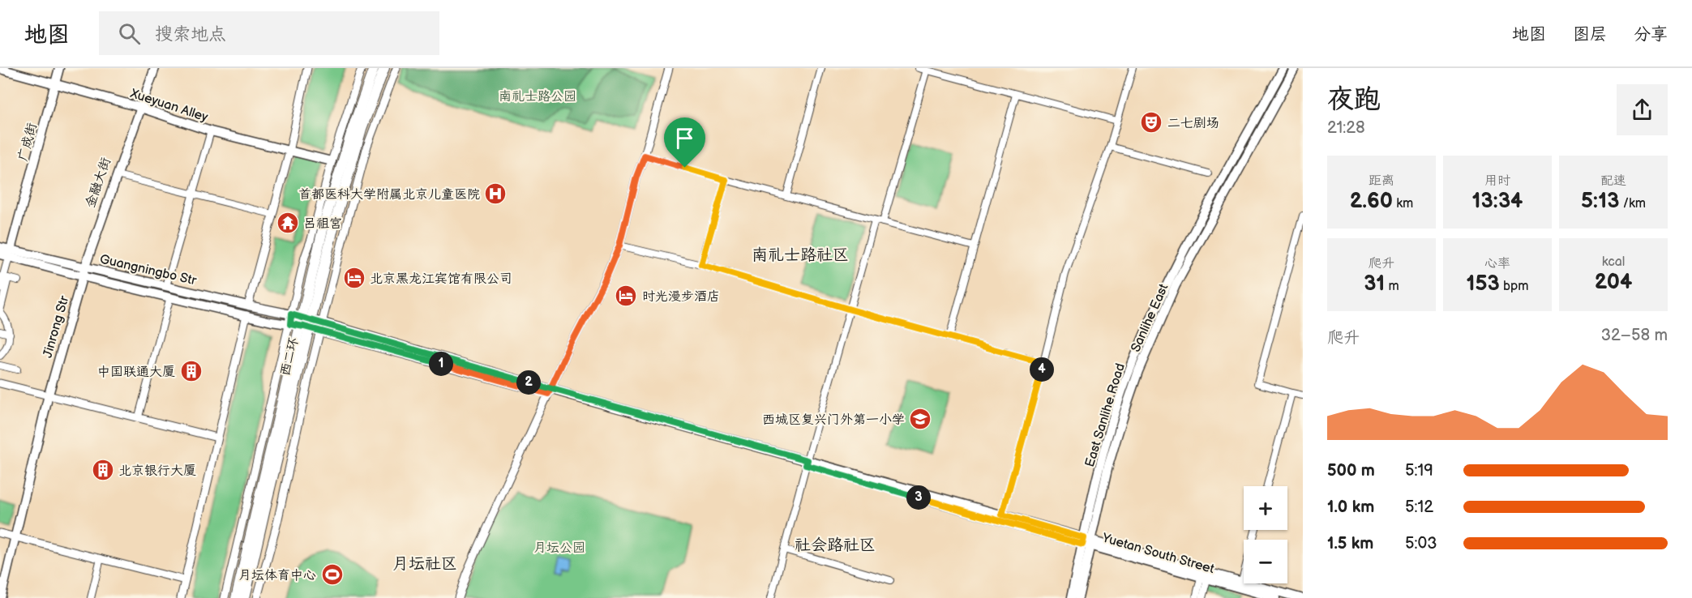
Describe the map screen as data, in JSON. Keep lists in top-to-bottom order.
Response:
{
  "streets": {
    "highway": ["西二环"],
    "main road": [
      "Xueyuan Alley",
      "广成街",
      "金融大街",
      "Guangningbo Str",
      "Sanlihe East",
      "Jinrong Str",
      "East Sanlihe Road",
      "Yuetan South Street"
    ]
  },
  "crossings": [
    ["Xueyuan Alley", "广成街"],
    ["Xueyuan Alley", "金融大街"],
    ["广成街", "Guangningbo Str"],
    ["金融大街", "Guangningbo Str"],
    ["金融大街", "Jinrong Str"],
    ["Guangningbo Str", "Jinrong Str"],
    ["Guangningbo Str", "Yuetan South Street"],
    ["Sanlihe East", "East Sanlihe Road"],
    ["Sanlihe East", "Yuetan South Street"],
    ["East Sanlihe Road", "Yuetan South Street"]
  ],
  "districts": ["南礼士路社区", "社会路社区", "月坛社区"],
  "parks": ["南礼士路公园", "月坛公园"],
  "places": {
    "theatre": ["二七剧场"],
    "hospital": ["首都医科大学附属北京儿童医院"],
    "temple": ["吕祖宫"],
    "hotel": ["北京黑龙江宾馆有限公司", "时光漫步酒店"],
    "building": ["中国联通大厦", "北京银行大厦"],
    "school or university": ["西城区复兴门外第一小学"],
    "sports": ["月坛体育中心"]
  },
  "page": {
    "header": "地图",
    "search": "搜索地点",
    "nav": ["地图", "图层", "分享"],
    "heading": ["夜跑", "21:28"],
    "stats": [
      ["距离", "2.60 km"],
      ["用时", "13:34"],
      ["配速", "5:13 /km"],
      ["爬升", "31 m"],
      ["心率", "153 bpm"],
      ["kcal", "204"]
    ],
    "chart": ["爬升", "32–58 m"],
    "pins": [
      "1",
      "4",
      "2",
      "3"
    ],
    "list": [
      {
        "name": "500 m",
        "note": "5:19"
      },
      {
        "name": "1.0 km",
        "note": "5:12"
      },
      {
        "name": "1.5 km",
        "note": "5:03"
      }
    ],
    "map_buttons": ["+", "−"]
  }
}
